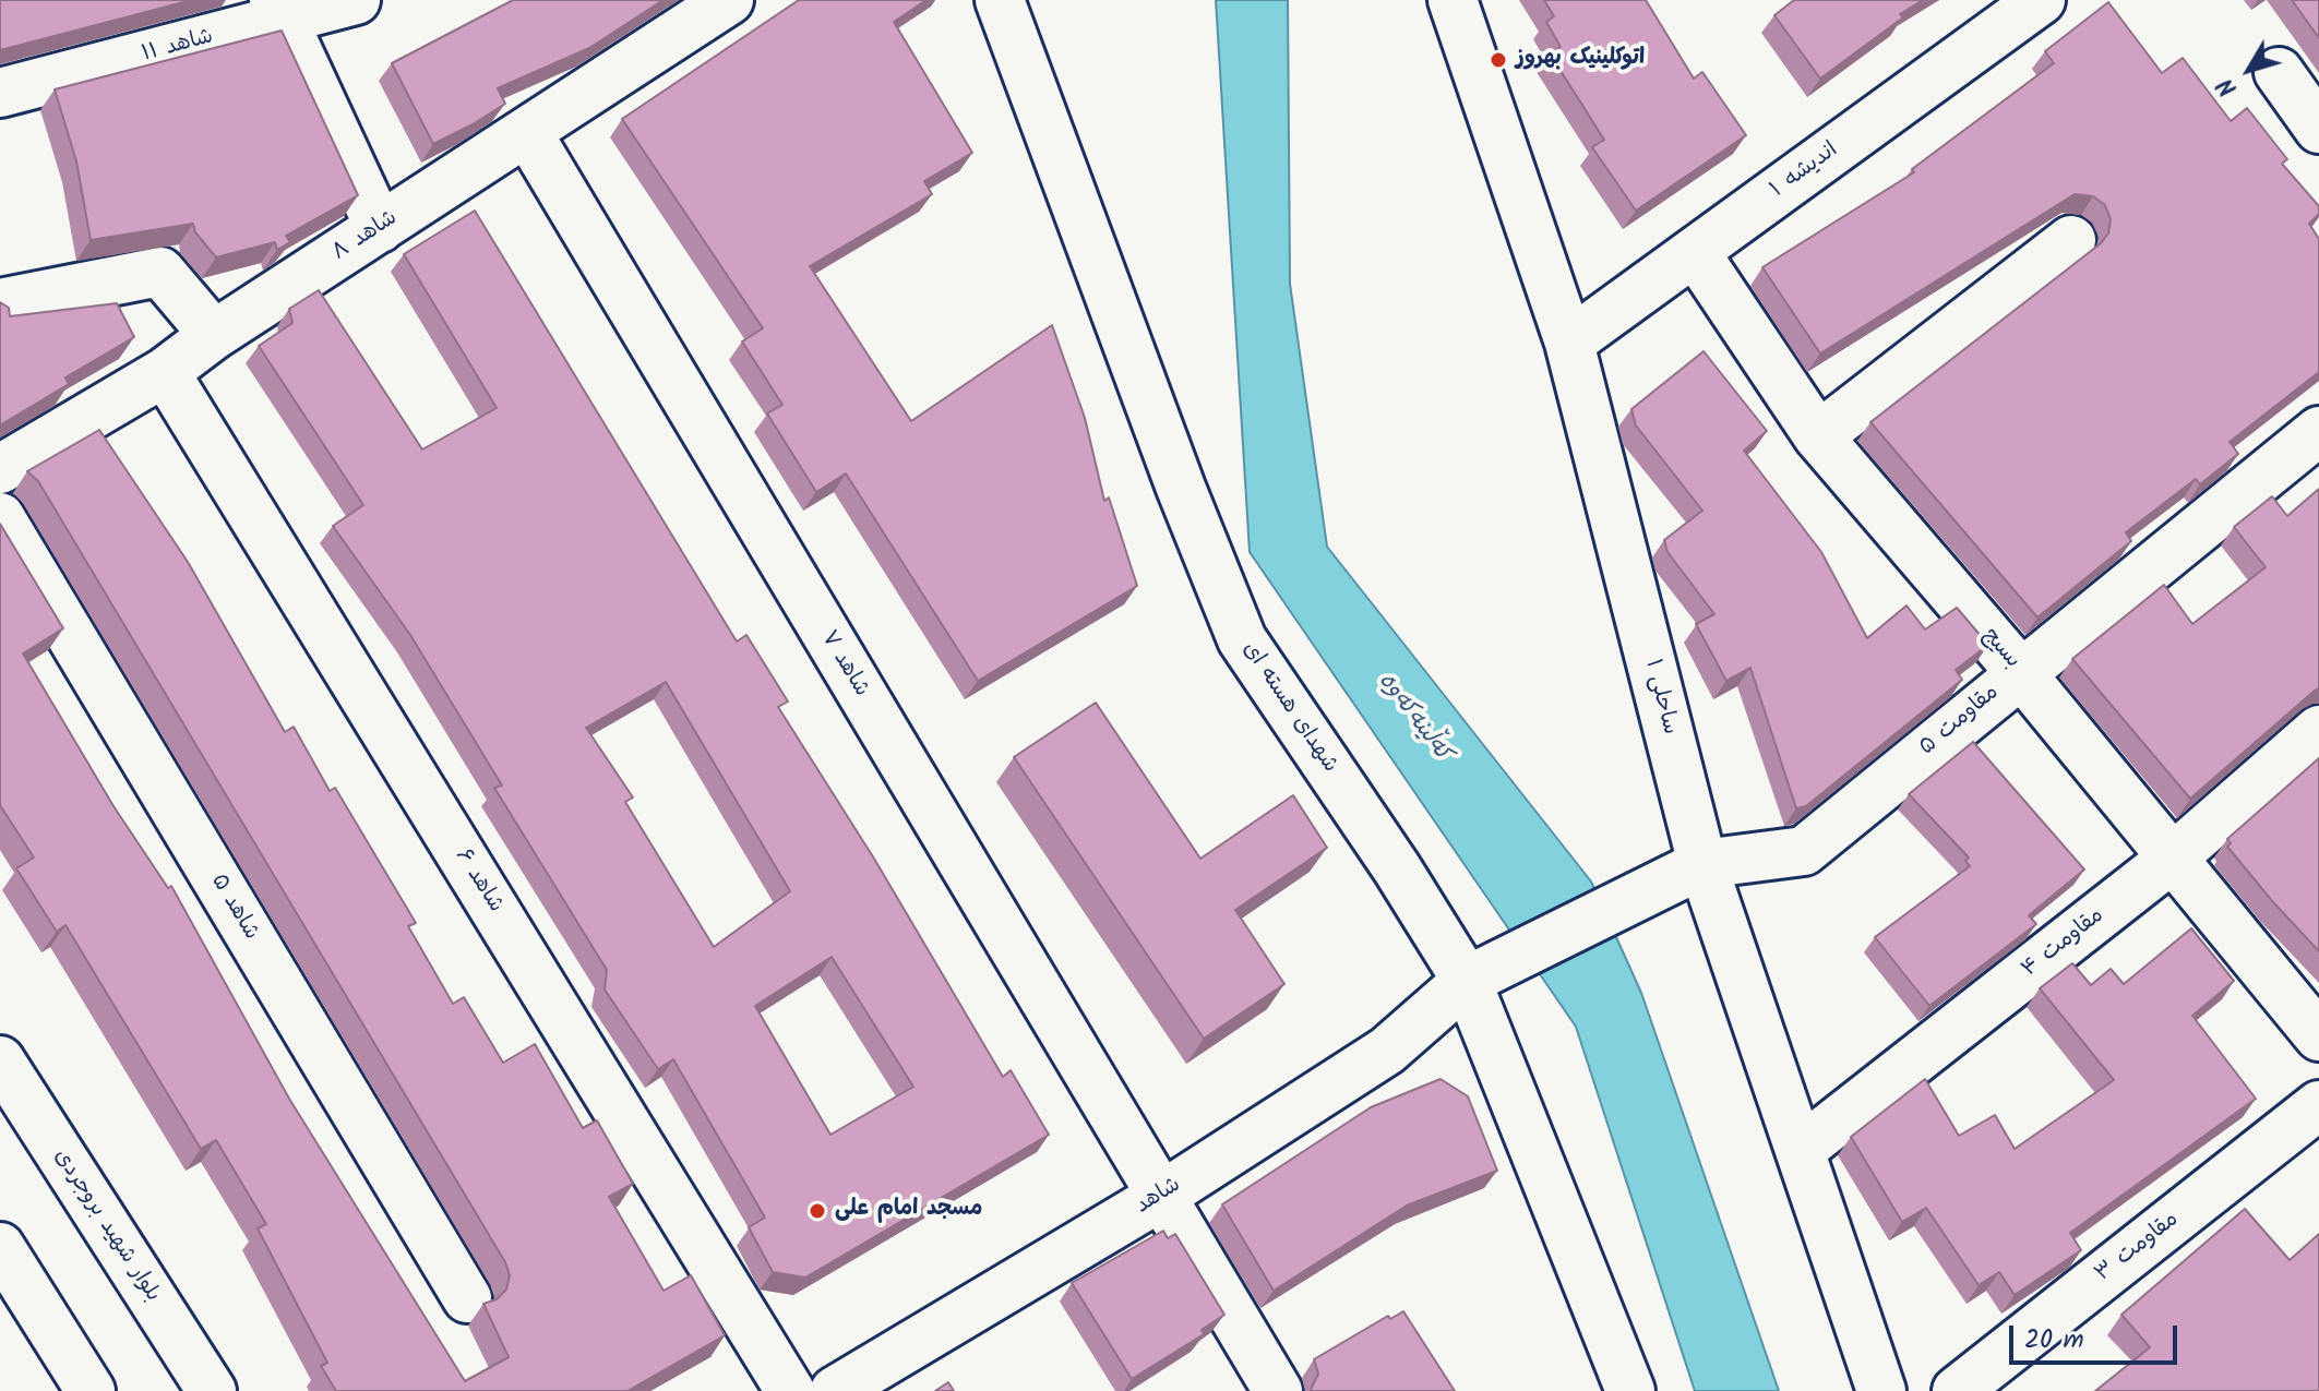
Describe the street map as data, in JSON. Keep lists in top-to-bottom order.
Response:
{
  "streets": {
    "street": [
      "شاهد ۱۱",
      "اندیشه ۱",
      "شاهد ۸",
      "بسیج",
      "شاهد ۷",
      "ساحلی ۱",
      "شهدای هسته ای",
      "مقاومت ۵",
      "شاهد ۶",
      "شاهد ۵",
      "مقاومت ۴",
      "شاهد",
      "بلوار شهید بروجردی",
      "مقاومت ۳"
    ]
  },
  "crossings": [
    ["اندیشه ۱", "بسیج"],
    ["اندیشه ۱", "ساحلی ۱"],
    ["شاهد ۸", "شاهد ۷"],
    ["شاهد ۸", "شاهد ۶"],
    ["بسیج", "مقاومت ۵"],
    ["بسیج", "مقاومت ۴"],
    ["شاهد ۷", "شاهد"],
    ["ساحلی ۱", "مقاومت ۵"],
    ["ساحلی ۱", "مقاومت ۴"],
    ["شهدای هسته ای", "مقاومت ۵"],
    ["شهدای هسته ای", "شاهد"],
    ["مقاومت ۵", "شاهد"]
  ],
  "water": ["کەڵینەکەوە"],
  "places": ["اتوکلینیک بهروز", "مسجد امام علی"],
  "scale_bar": "20 m",
  "north": "bottom left"
}
